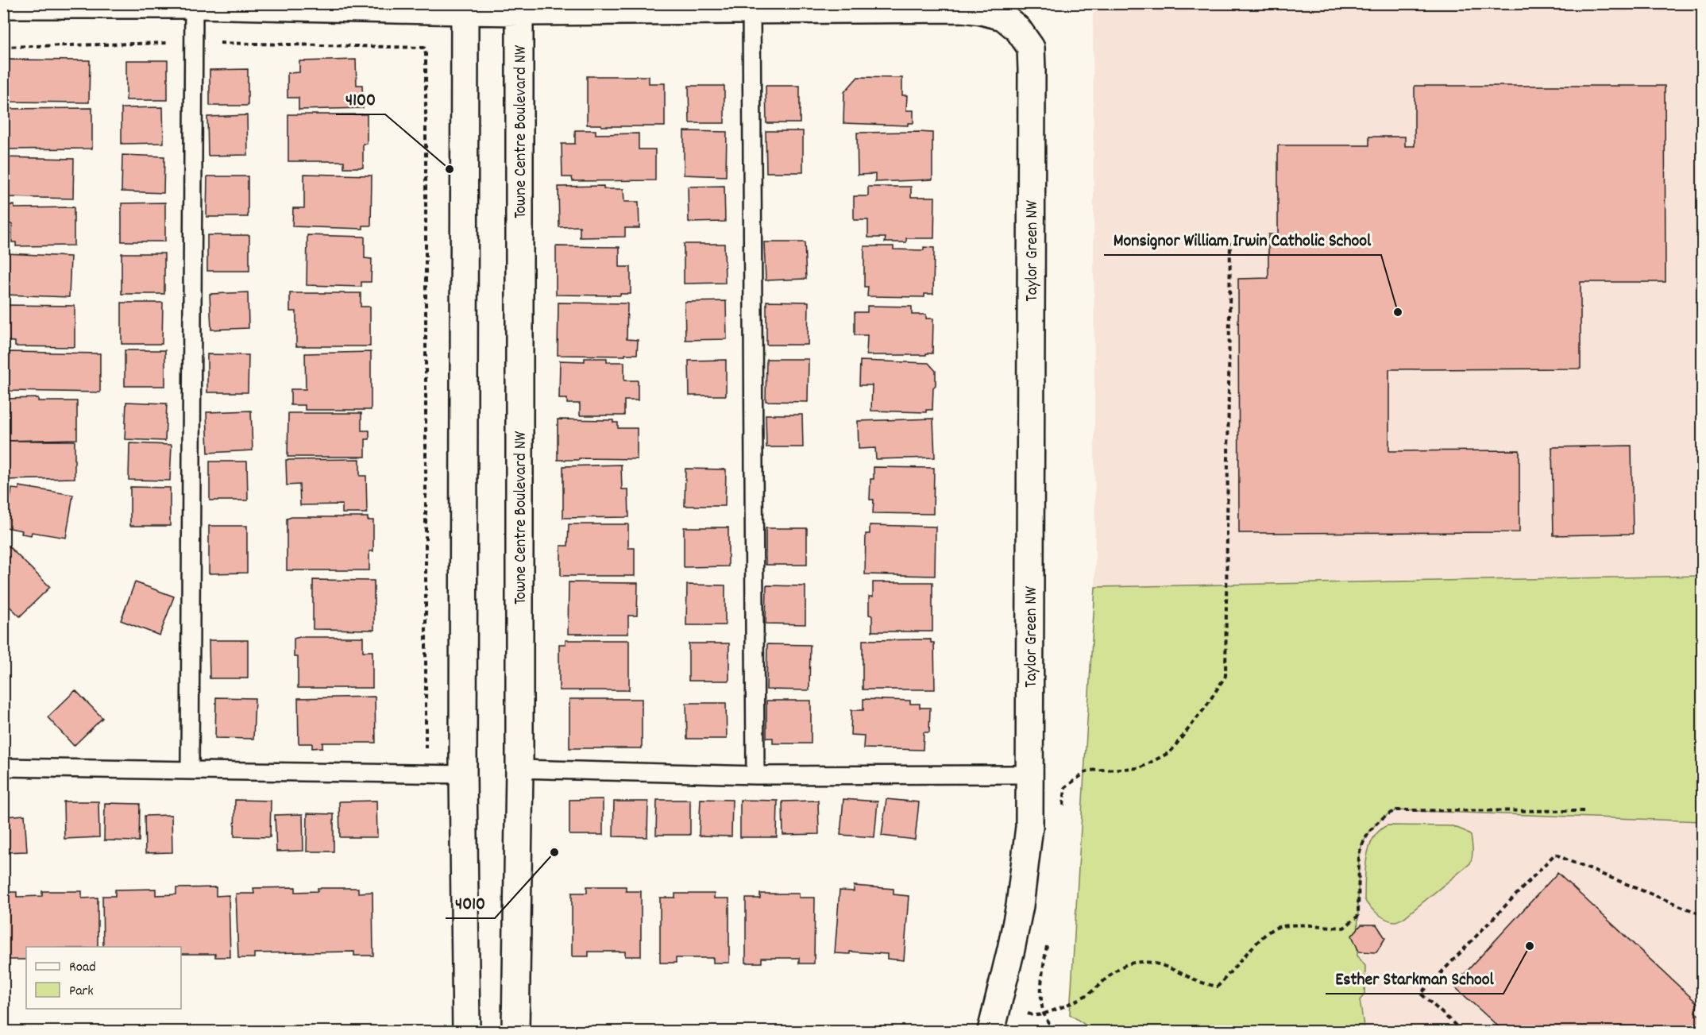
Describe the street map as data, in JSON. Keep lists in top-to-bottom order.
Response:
{
  "streets": {
    "street": ["Towne Centre Boulevard NW", "Taylor Green NW"]
  },
  "crossings": [
    ["Towne Centre Boulevard NW", "Taylor Green NW"]
  ],
  "places": [
    "4100",
    "Monsignor William Irwin Catholic School",
    "4010",
    "Esther Starkman School"
  ],
  "legend": ["Road", "Park"]
}
